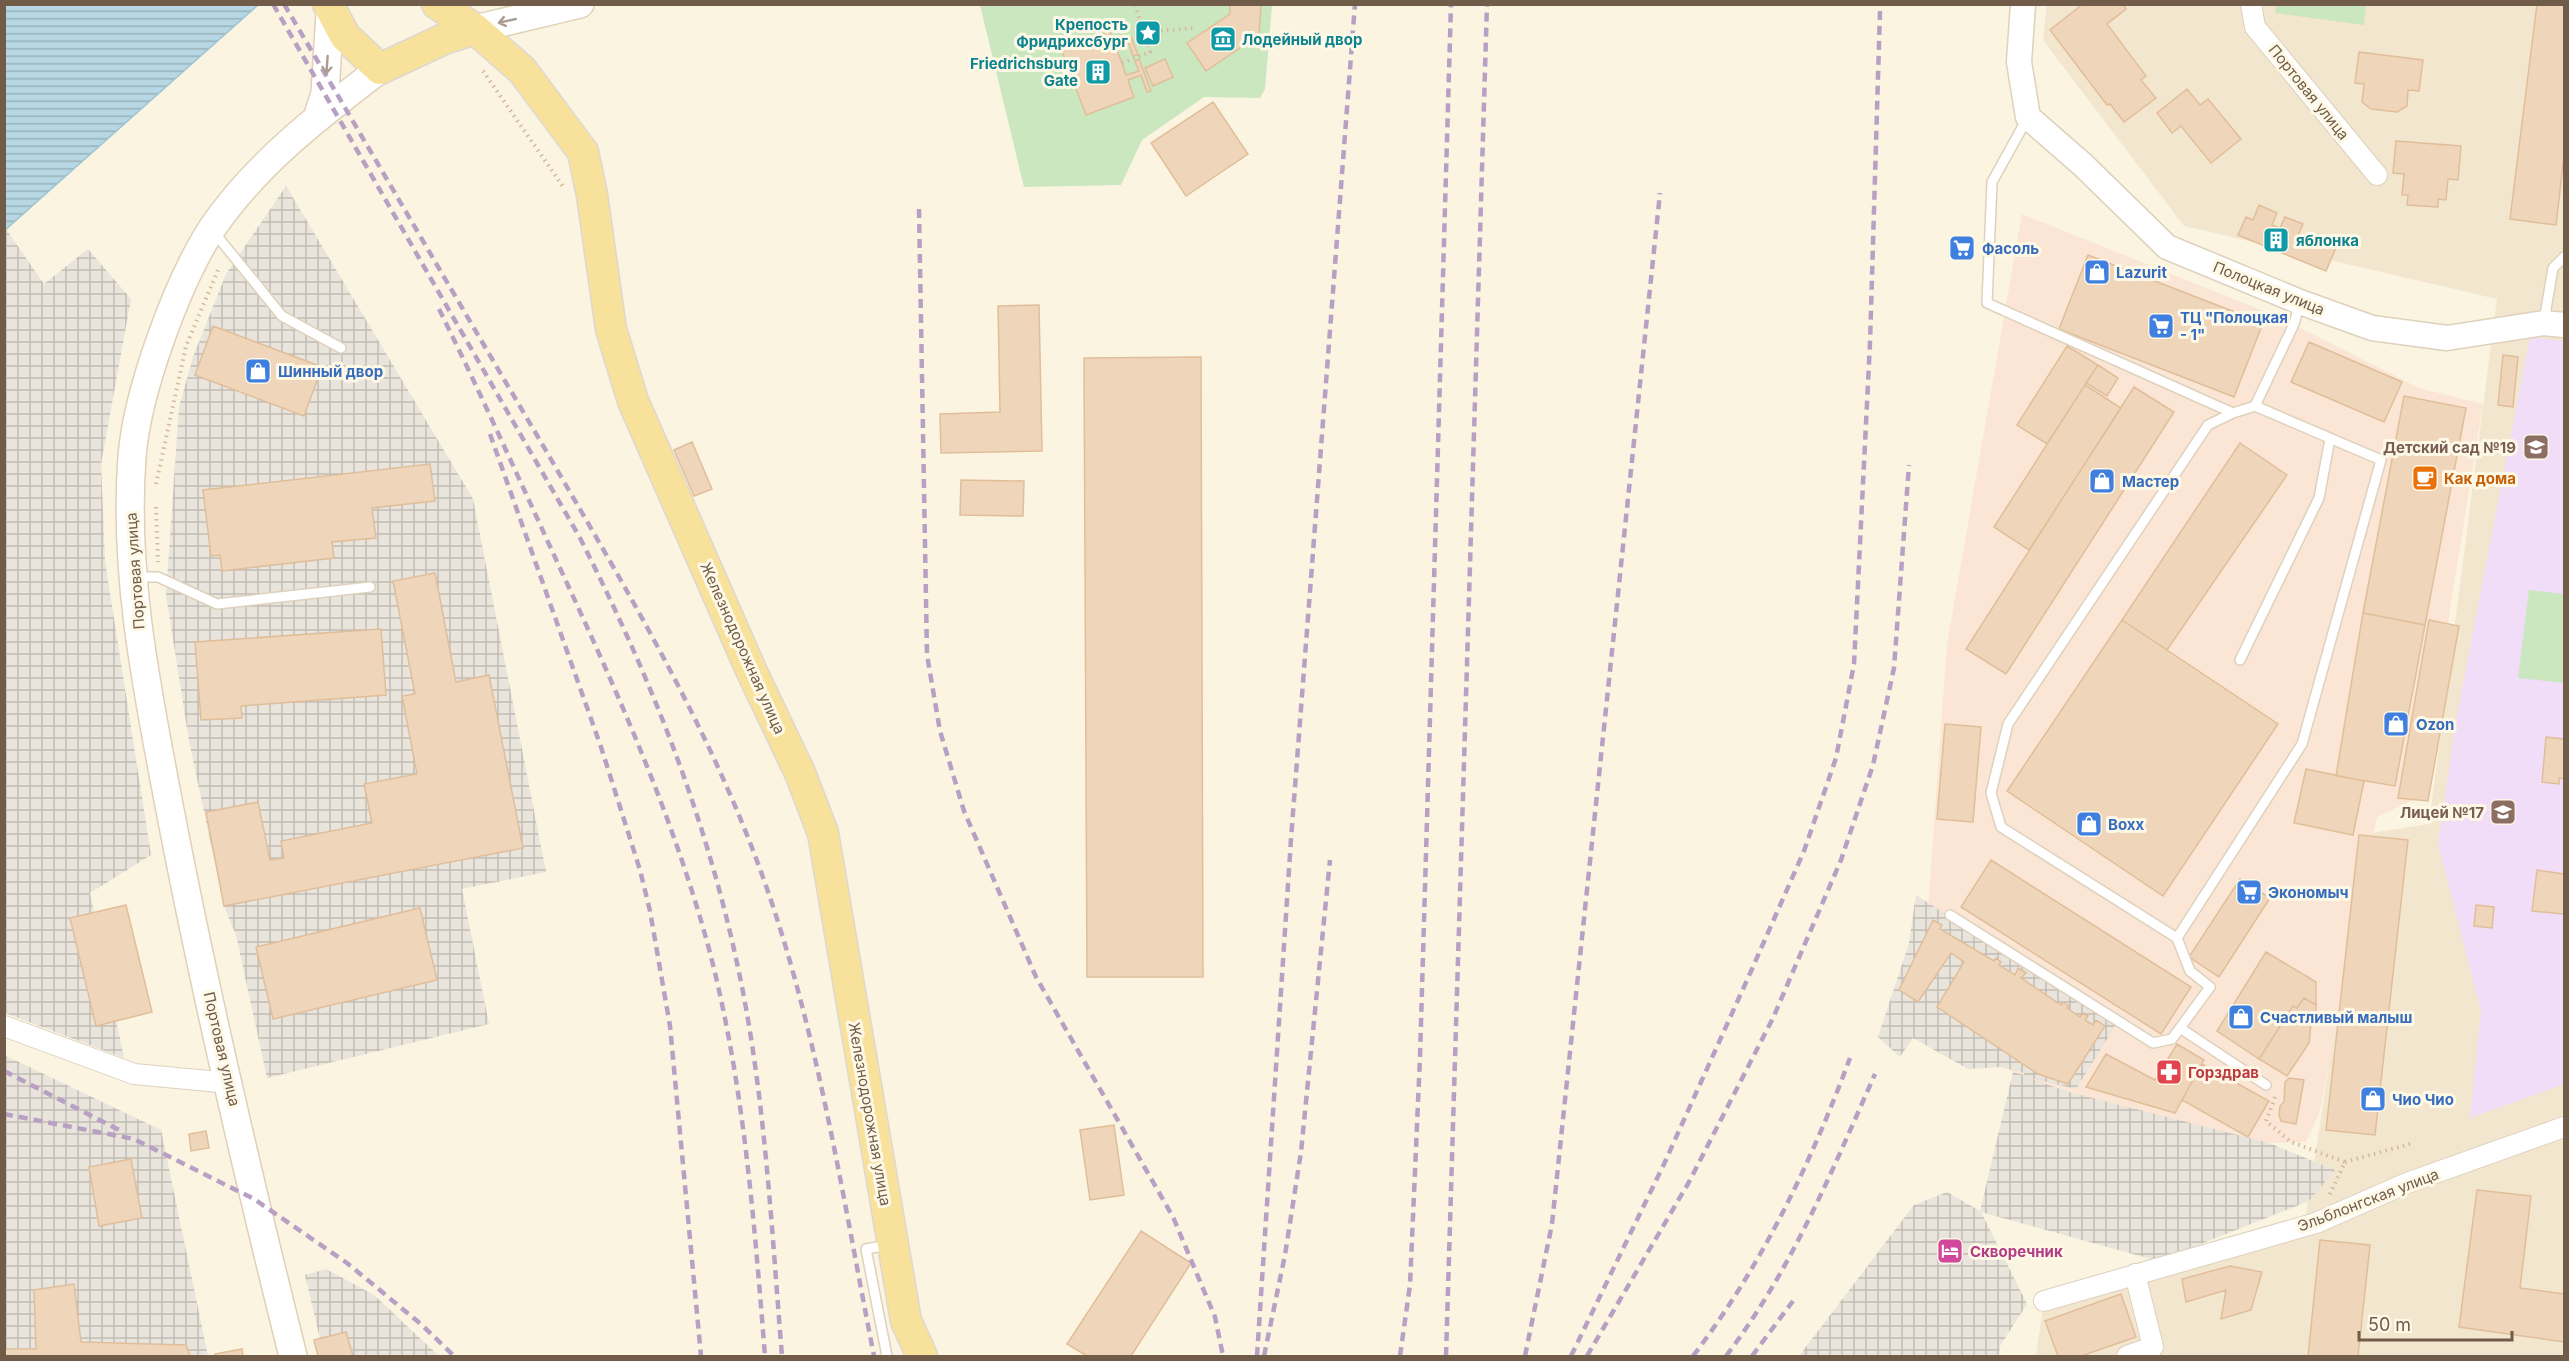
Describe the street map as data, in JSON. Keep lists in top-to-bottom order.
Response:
{
  "streets": {
    "main road": ["Портовая улица", "Железнодорожная улица"],
    "street": ["Полоцкая улица", "Эльблонгская улица"]
  },
  "crossings": [
    ["Портовая улица", "Железнодорожная улица"]
  ],
  "places": {
    "place": ["Крепость Фридрихсбург"],
    "museum": ["Лодейный двор"],
    "building": ["Friedrichsburg Gate", "яблонка"],
    "supermarket": ["Фасоль", "ТЦ \"Полоцкая - 1\"", "Экономыч"],
    "shop": [
      "Lazurit",
      "Шинный двор",
      "Мастер",
      "Ozon",
      "Boxx",
      "Счастливый малыш",
      "Чио Чио"
    ],
    "school or university": ["Детский сад №19", "Лицей №17"],
    "cafe": ["Как дома"],
    "pharmacy": ["Горздрав"],
    "hotel": ["Скворечник"]
  },
  "scale_bar": "50 m"
}
